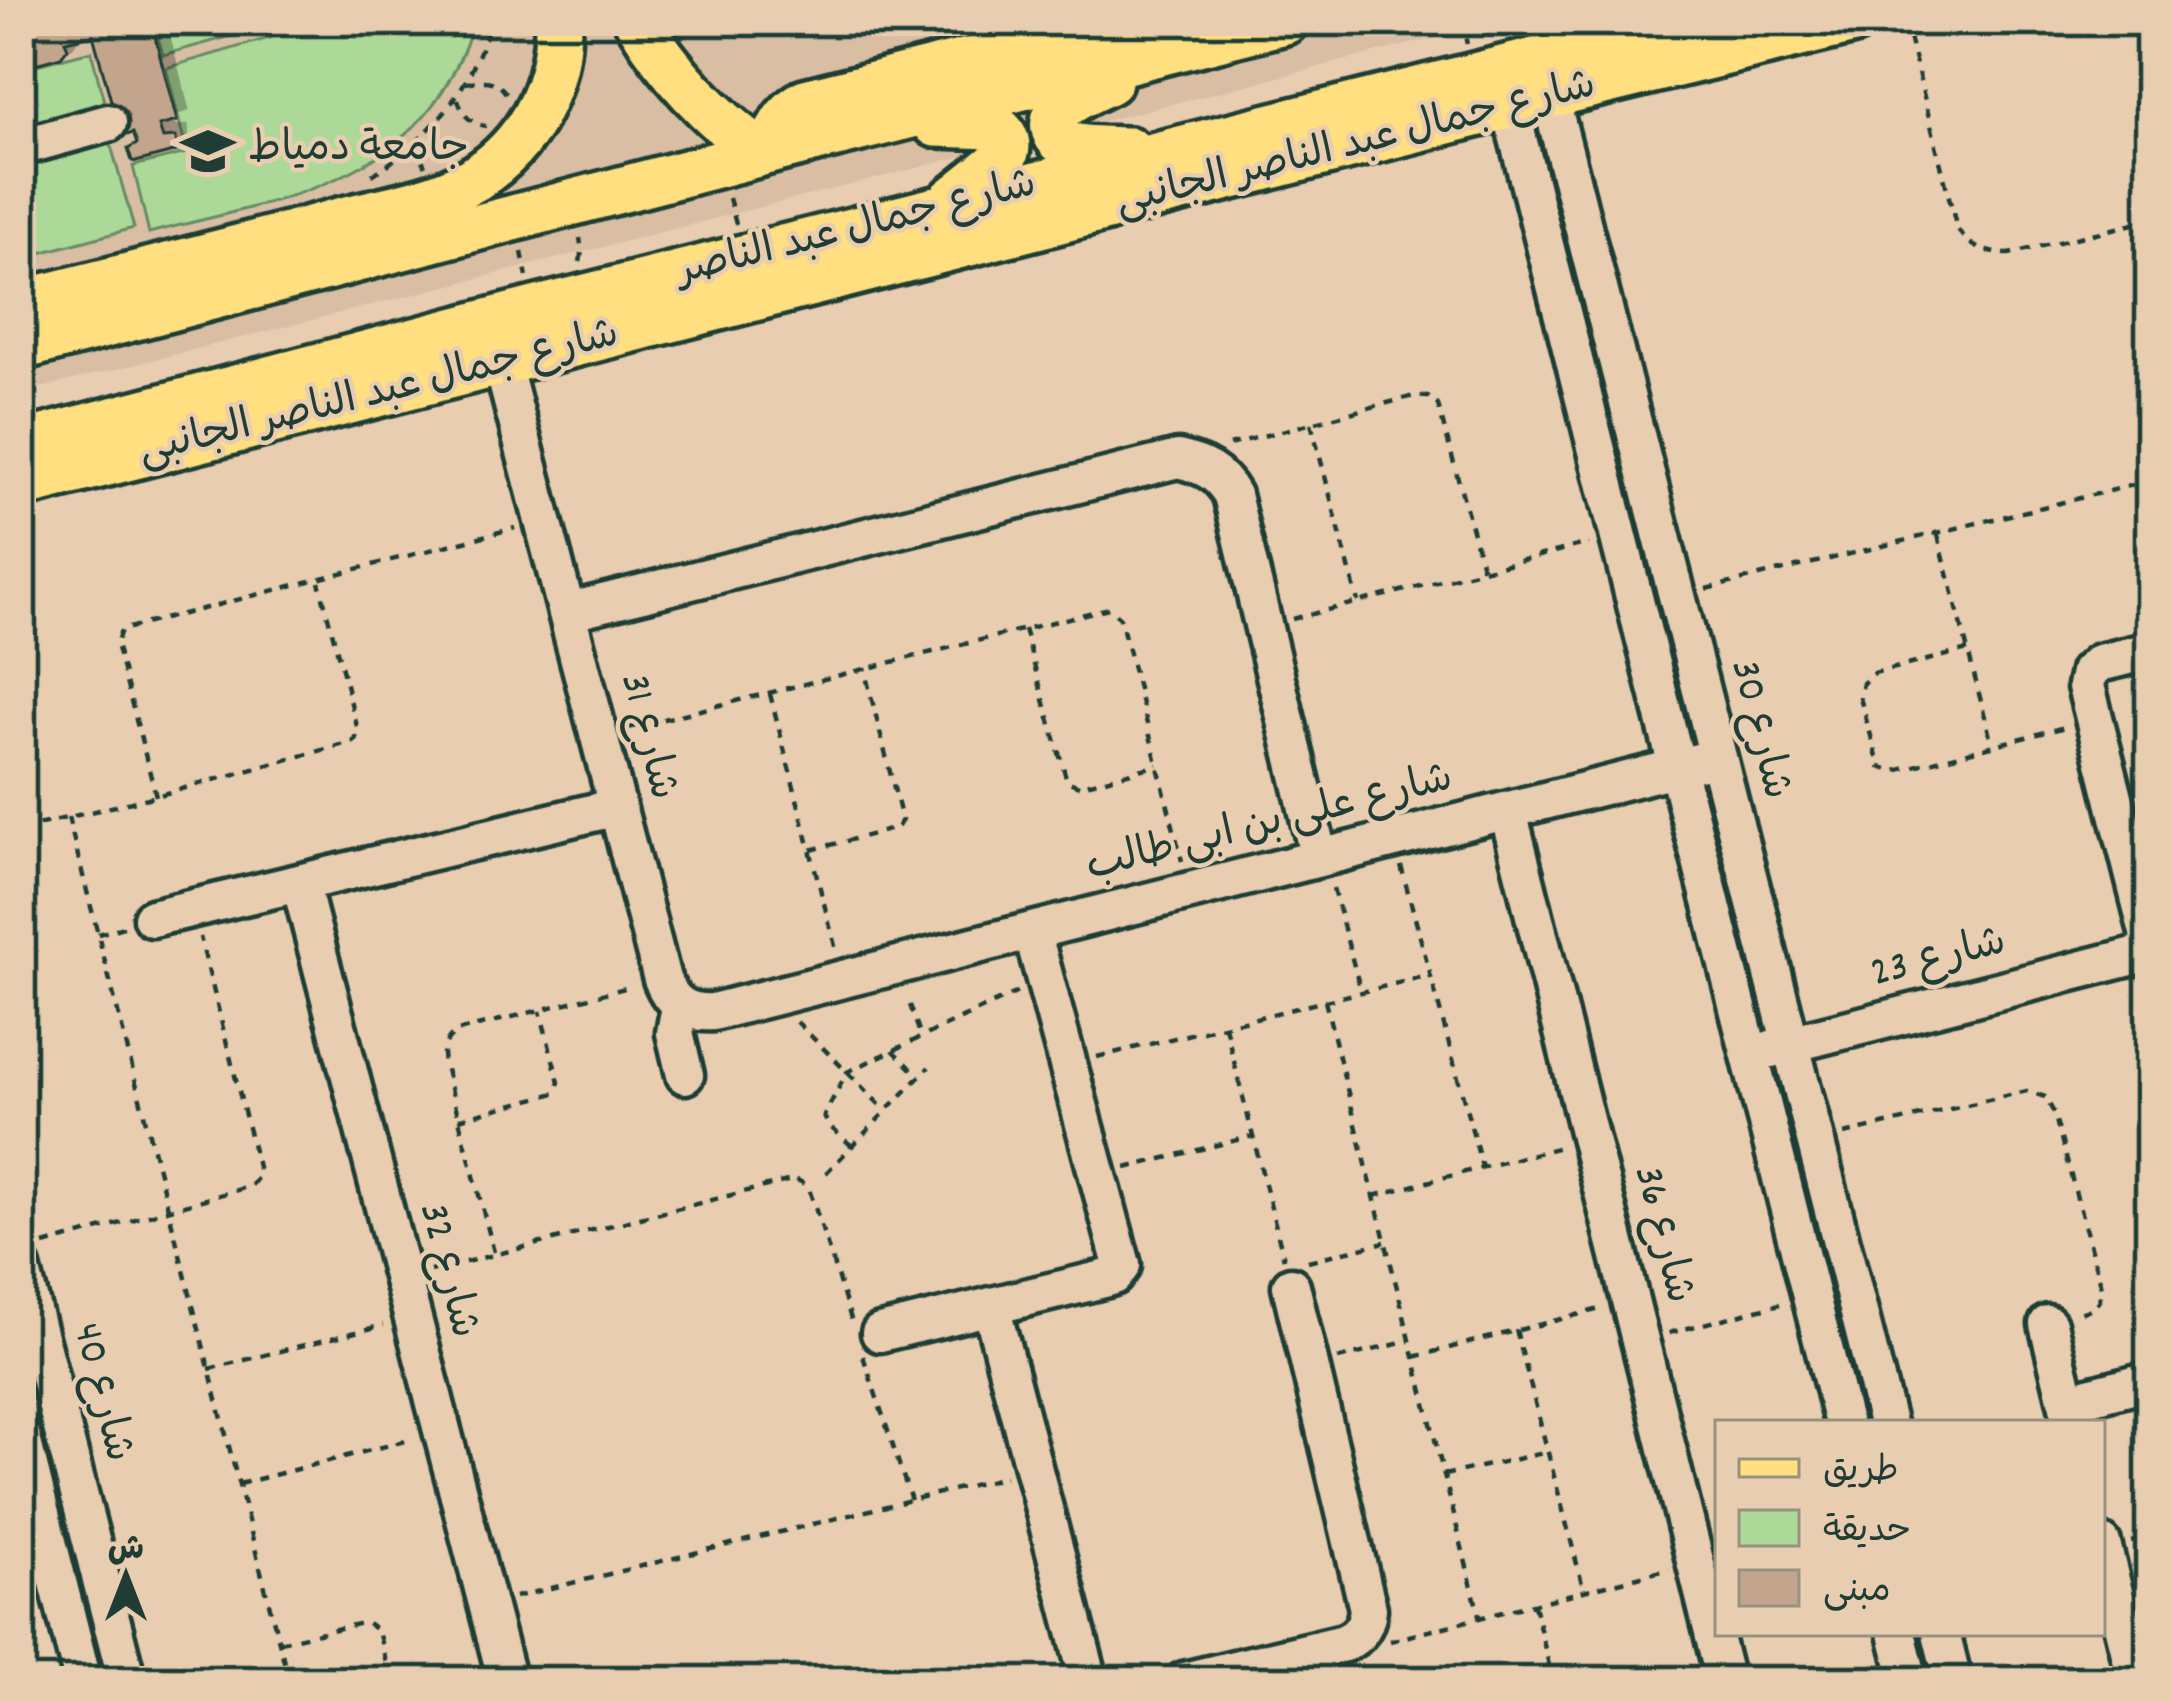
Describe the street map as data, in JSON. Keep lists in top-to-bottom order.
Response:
{
  "streets": {
    "main road": ["شارع جمال عبد الناصر الجانبى", "شارع جمال عبد الناصر"],
    "street": [
      "شارع 30",
      "شارع 31",
      "شارع على بن ابى طالب",
      "شارع 23",
      "شارع 36",
      "شارع 32",
      "شارع 40"
    ]
  },
  "crossings": [
    ["شارع جمال عبد الناصر الجانبى", "شارع جمال عبد الناصر"],
    ["شارع جمال عبد الناصر الجانبى", "شارع 30"],
    ["شارع جمال عبد الناصر الجانبى", "شارع 31"],
    ["شارع جمال عبد الناصر", "شارع 30"],
    ["شارع جمال عبد الناصر", "شارع 31"],
    ["شارع 30", "شارع على بن ابى طالب"],
    ["شارع 30", "شارع 23"],
    ["شارع على بن ابى طالب", "شارع 36"]
  ],
  "places": {
    "school or university": ["جامعة دمياط"]
  },
  "legend": ["طريق", "حديقة", "مبنى"],
  "north": "top"
}
